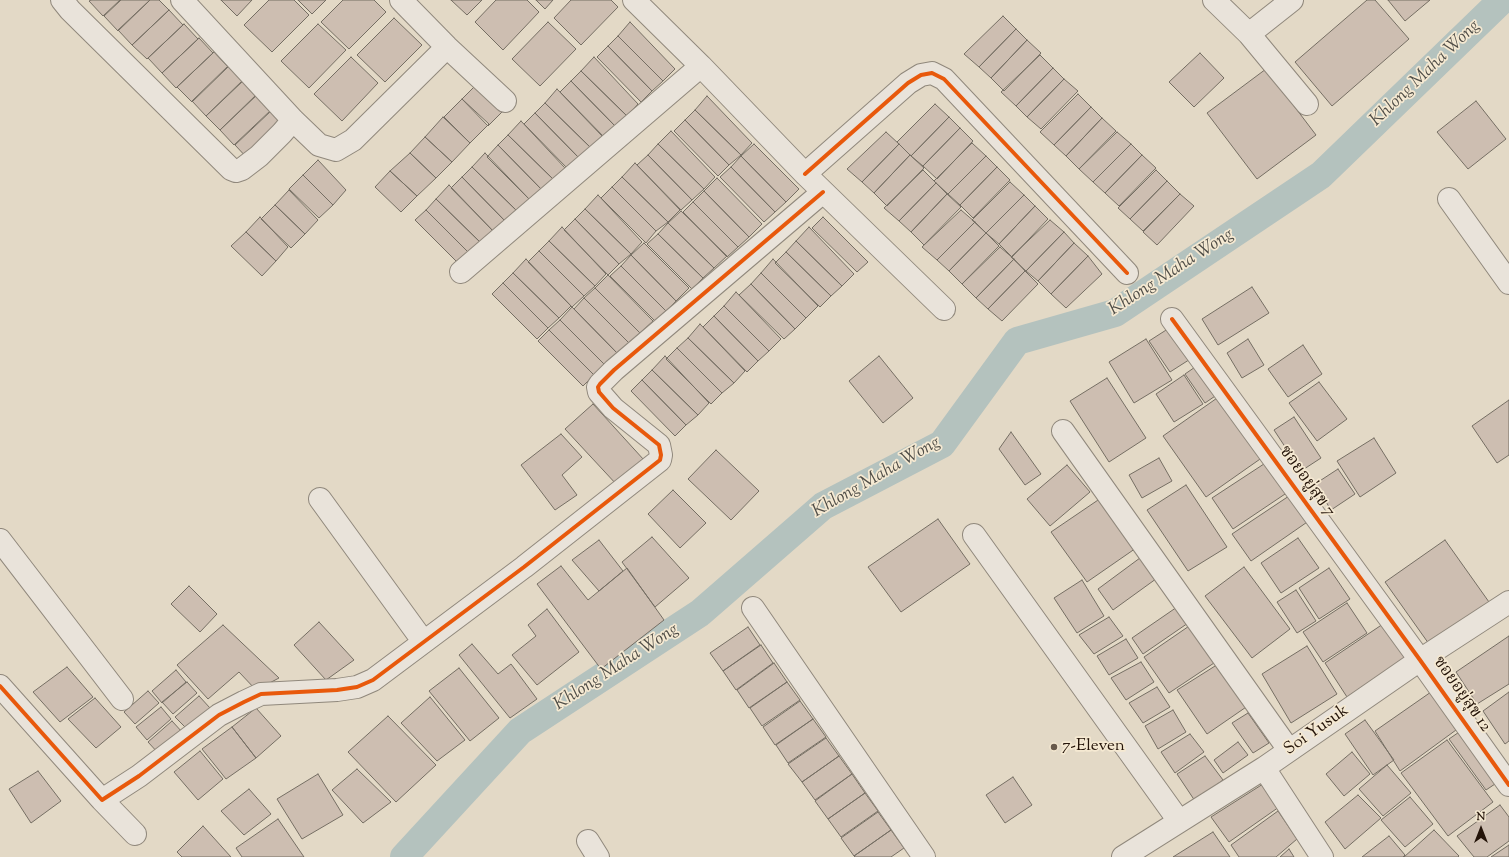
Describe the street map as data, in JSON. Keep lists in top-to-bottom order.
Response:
{
  "streets": {
    "street": ["ซอยอยู่สุข 7", "ซอยอยู่สุข 12", "Soi Yusuk"]
  },
  "crossings": [
    ["ซอยอยู่สุข 7", "ซอยอยู่สุข 12"],
    ["ซอยอยู่สุข 7", "Soi Yusuk"],
    ["ซอยอยู่สุข 12", "Soi Yusuk"]
  ],
  "water": ["Khlong Maha Wong"],
  "places": ["7-Eleven"],
  "north": "top"
}
